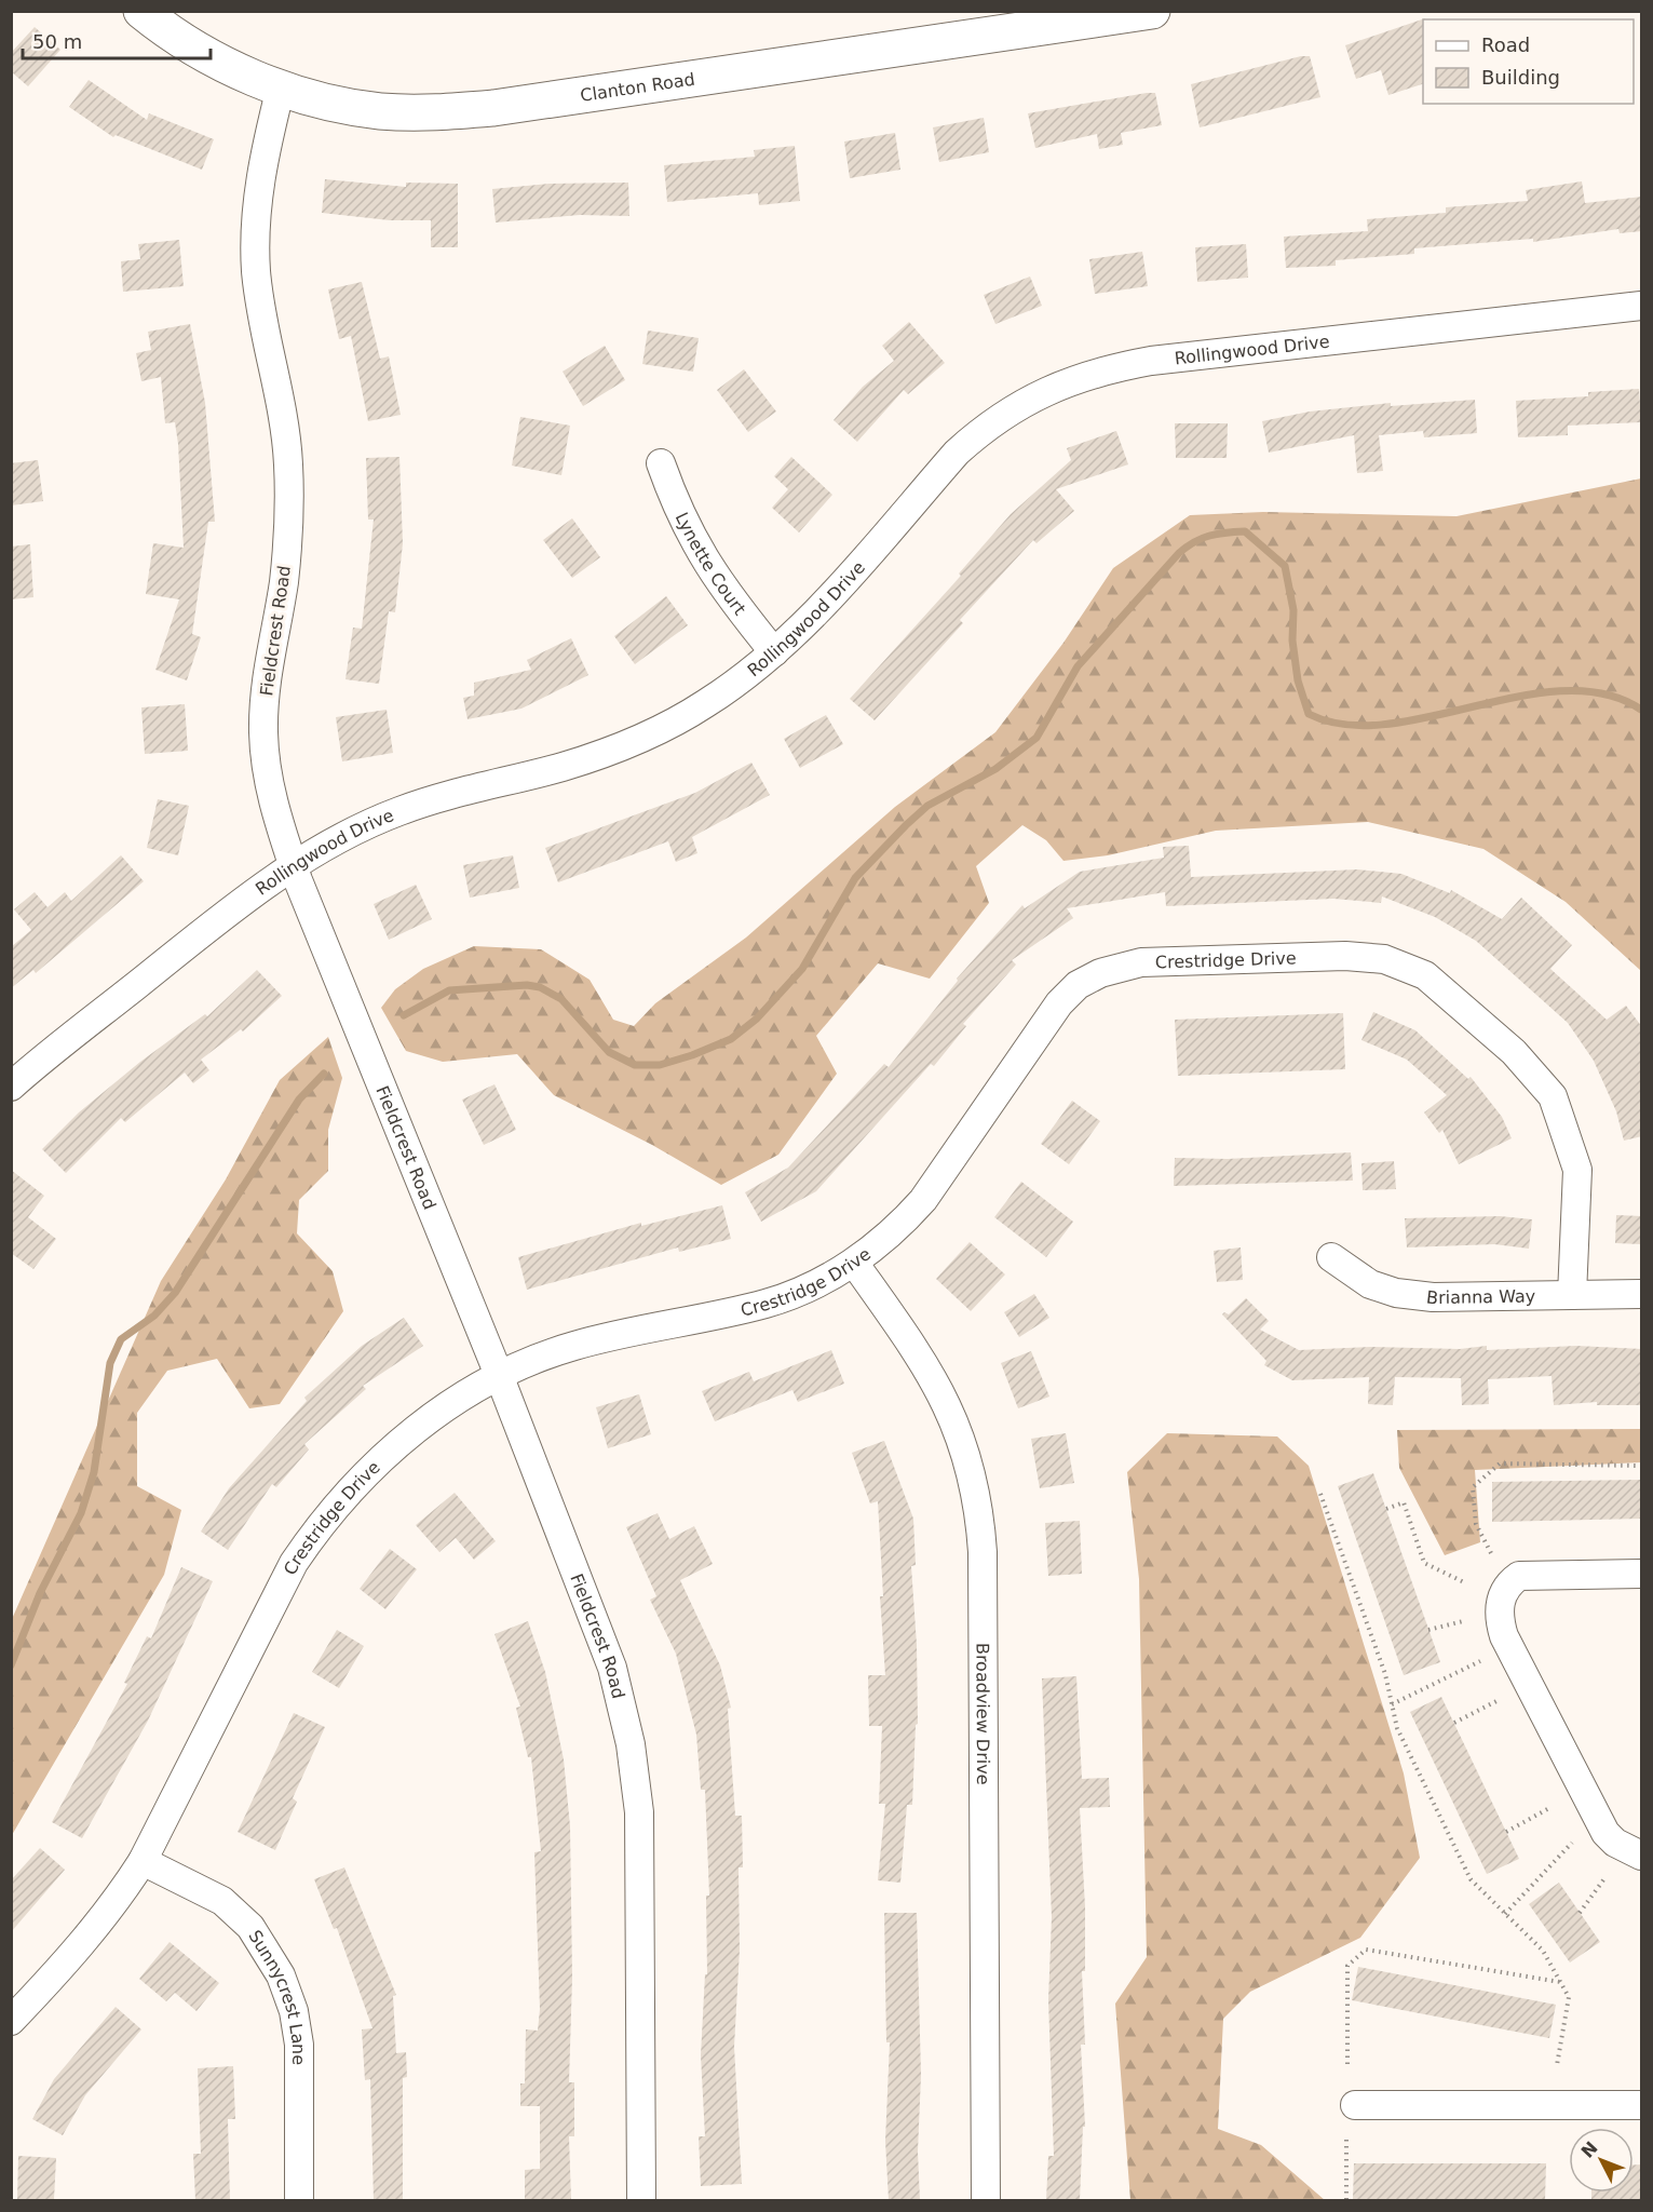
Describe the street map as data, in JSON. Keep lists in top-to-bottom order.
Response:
{
  "streets": {
    "main road": ["Clanton Road"],
    "street": [
      "Rollingwood Drive",
      "Lynette Court",
      "Fieldcrest Road",
      "Crestridge Drive",
      "Brianna Way",
      "Broadview Drive",
      "Sunnycrest Lane"
    ]
  },
  "crossings": [
    ["Clanton Road", "Fieldcrest Road"],
    ["Rollingwood Drive", "Lynette Court"],
    ["Rollingwood Drive", "Fieldcrest Road"],
    ["Fieldcrest Road", "Crestridge Drive"],
    ["Crestridge Drive", "Brianna Way"],
    ["Crestridge Drive", "Broadview Drive"],
    ["Crestridge Drive", "Sunnycrest Lane"]
  ],
  "legend": ["Road", "Building"],
  "scale_bar": "50 m",
  "north": "top left"
}
